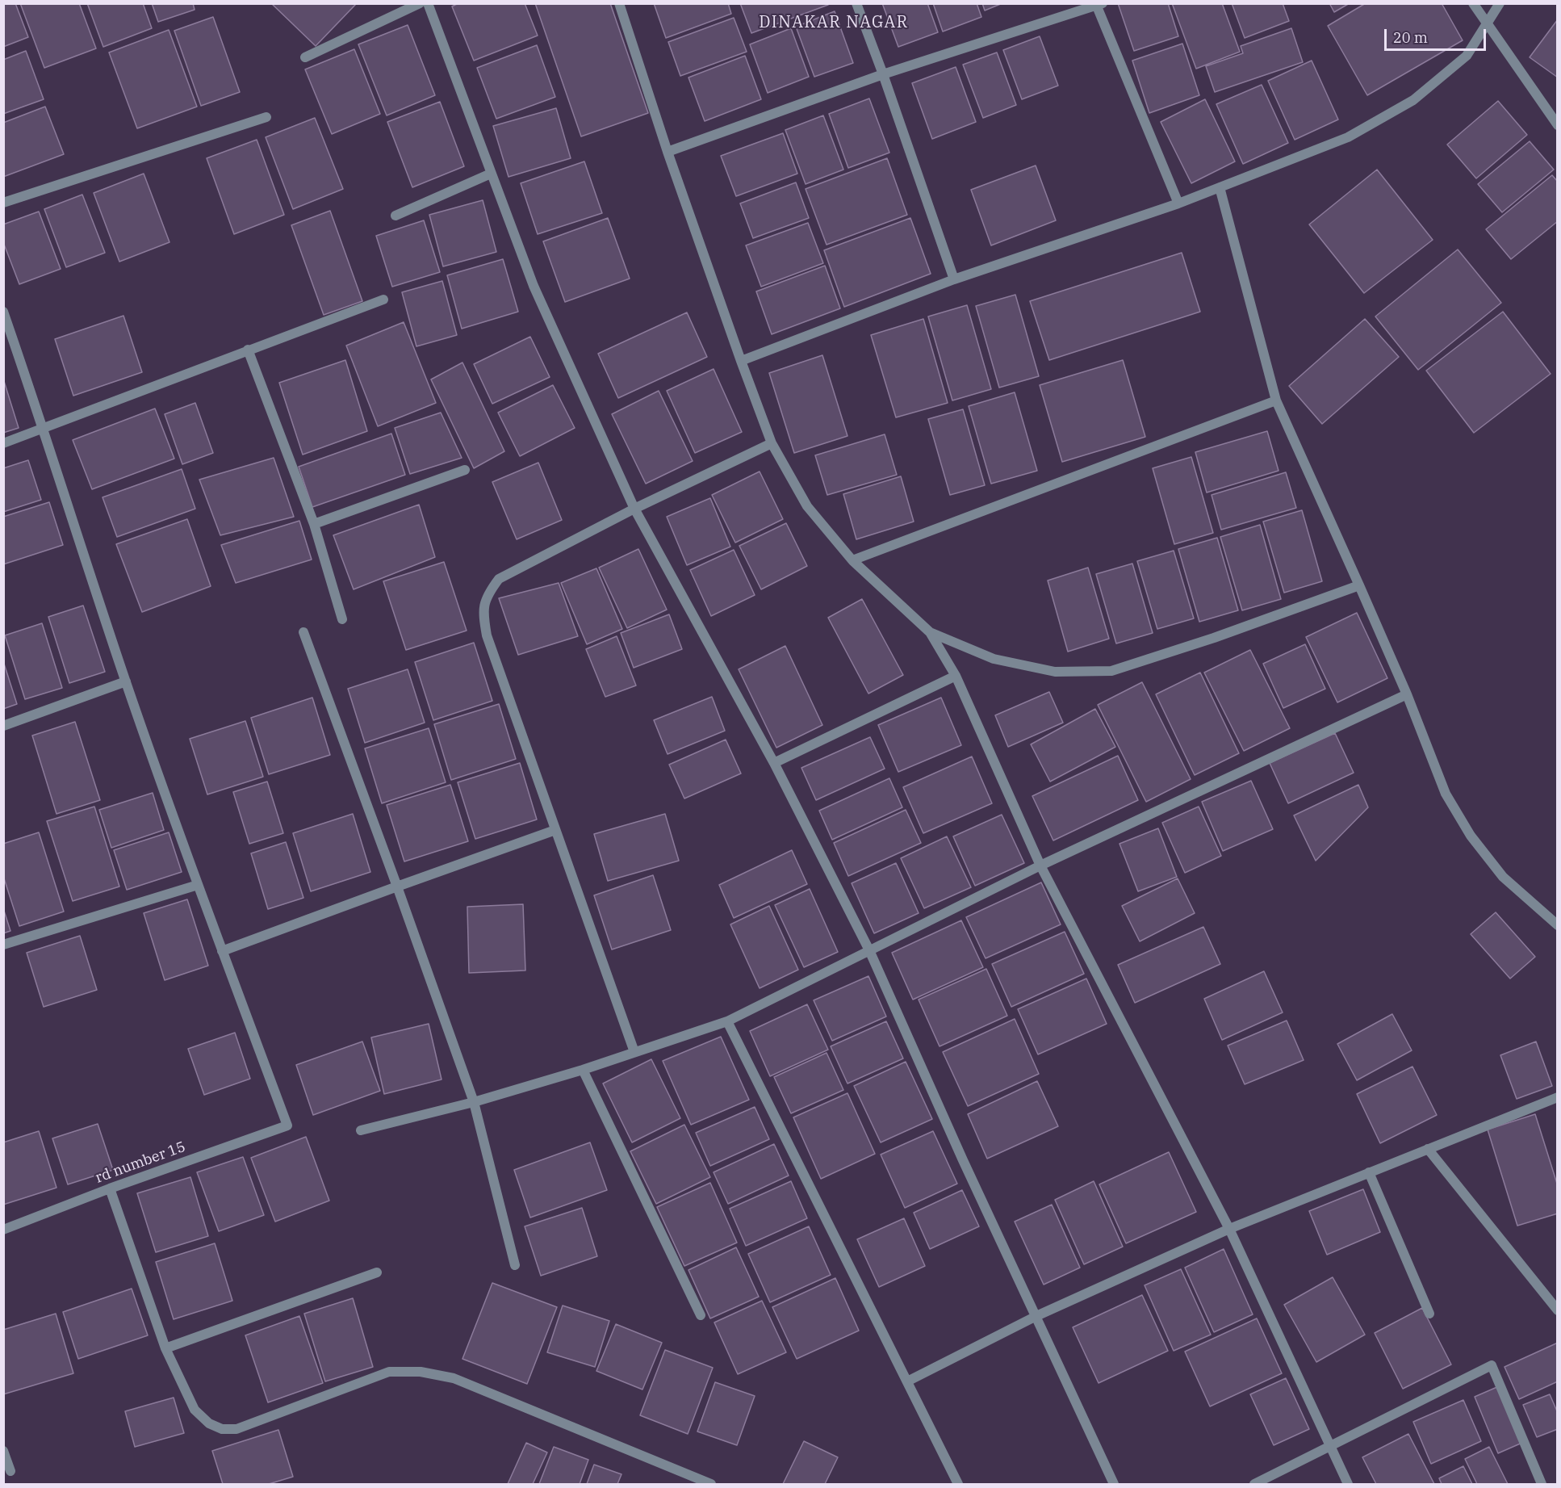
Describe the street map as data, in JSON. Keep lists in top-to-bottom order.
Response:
{
  "streets": {
    "street": ["rd number 15"]
  },
  "districts": ["DINAKAR NAGAR"],
  "scale_bar": "20 m"
}
